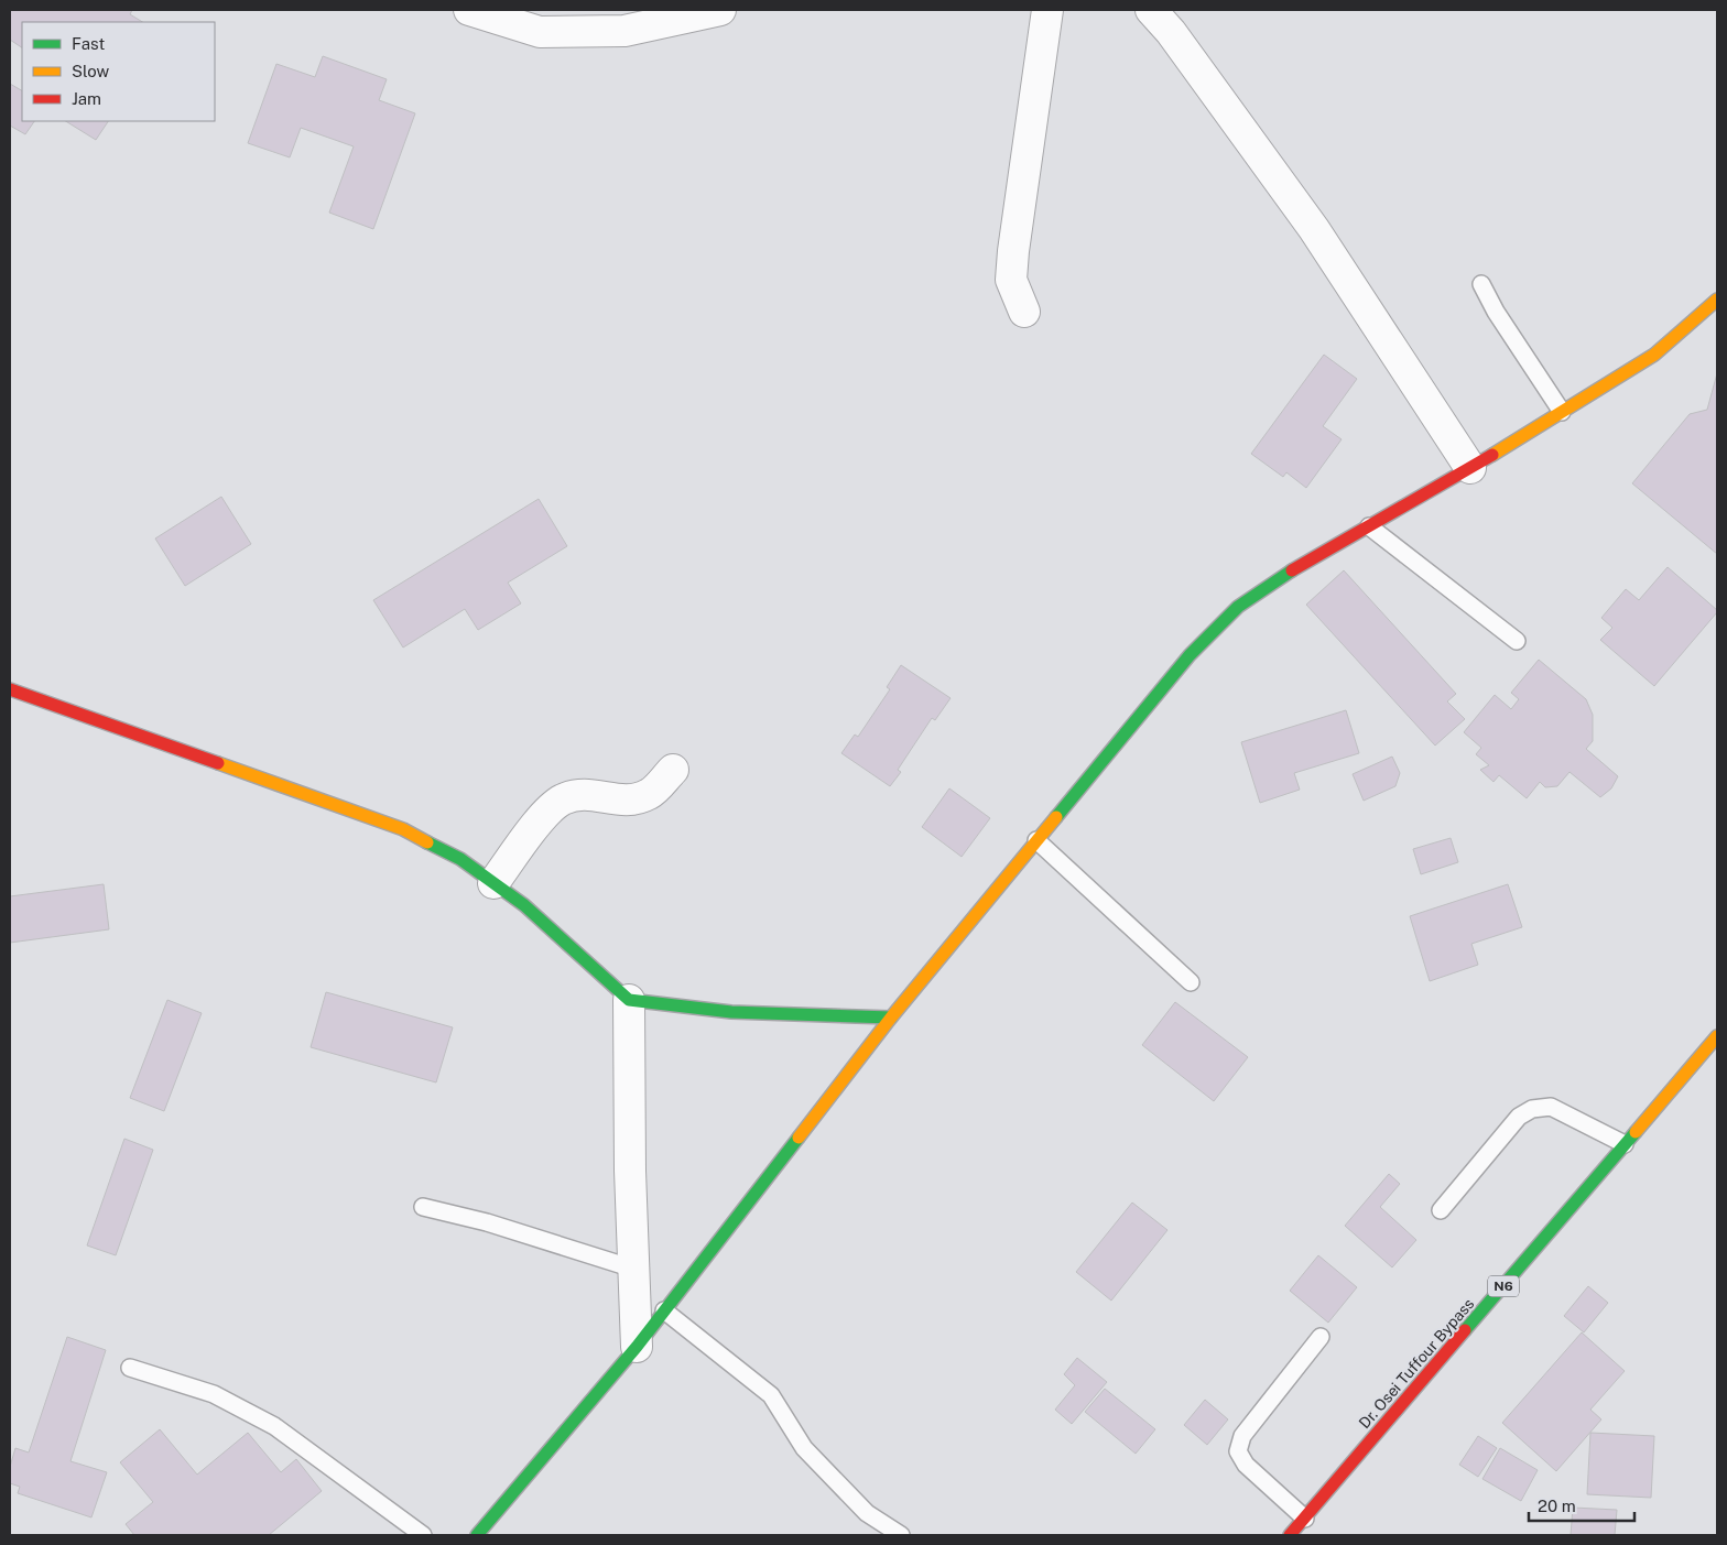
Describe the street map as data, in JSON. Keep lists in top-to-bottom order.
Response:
{
  "streets": {
    "main road": ["N6", "Dr. Osei Tuffour Bypass"]
  },
  "legend": ["Fast", "Slow", "Jam"],
  "scale_bar": "20 m"
}
